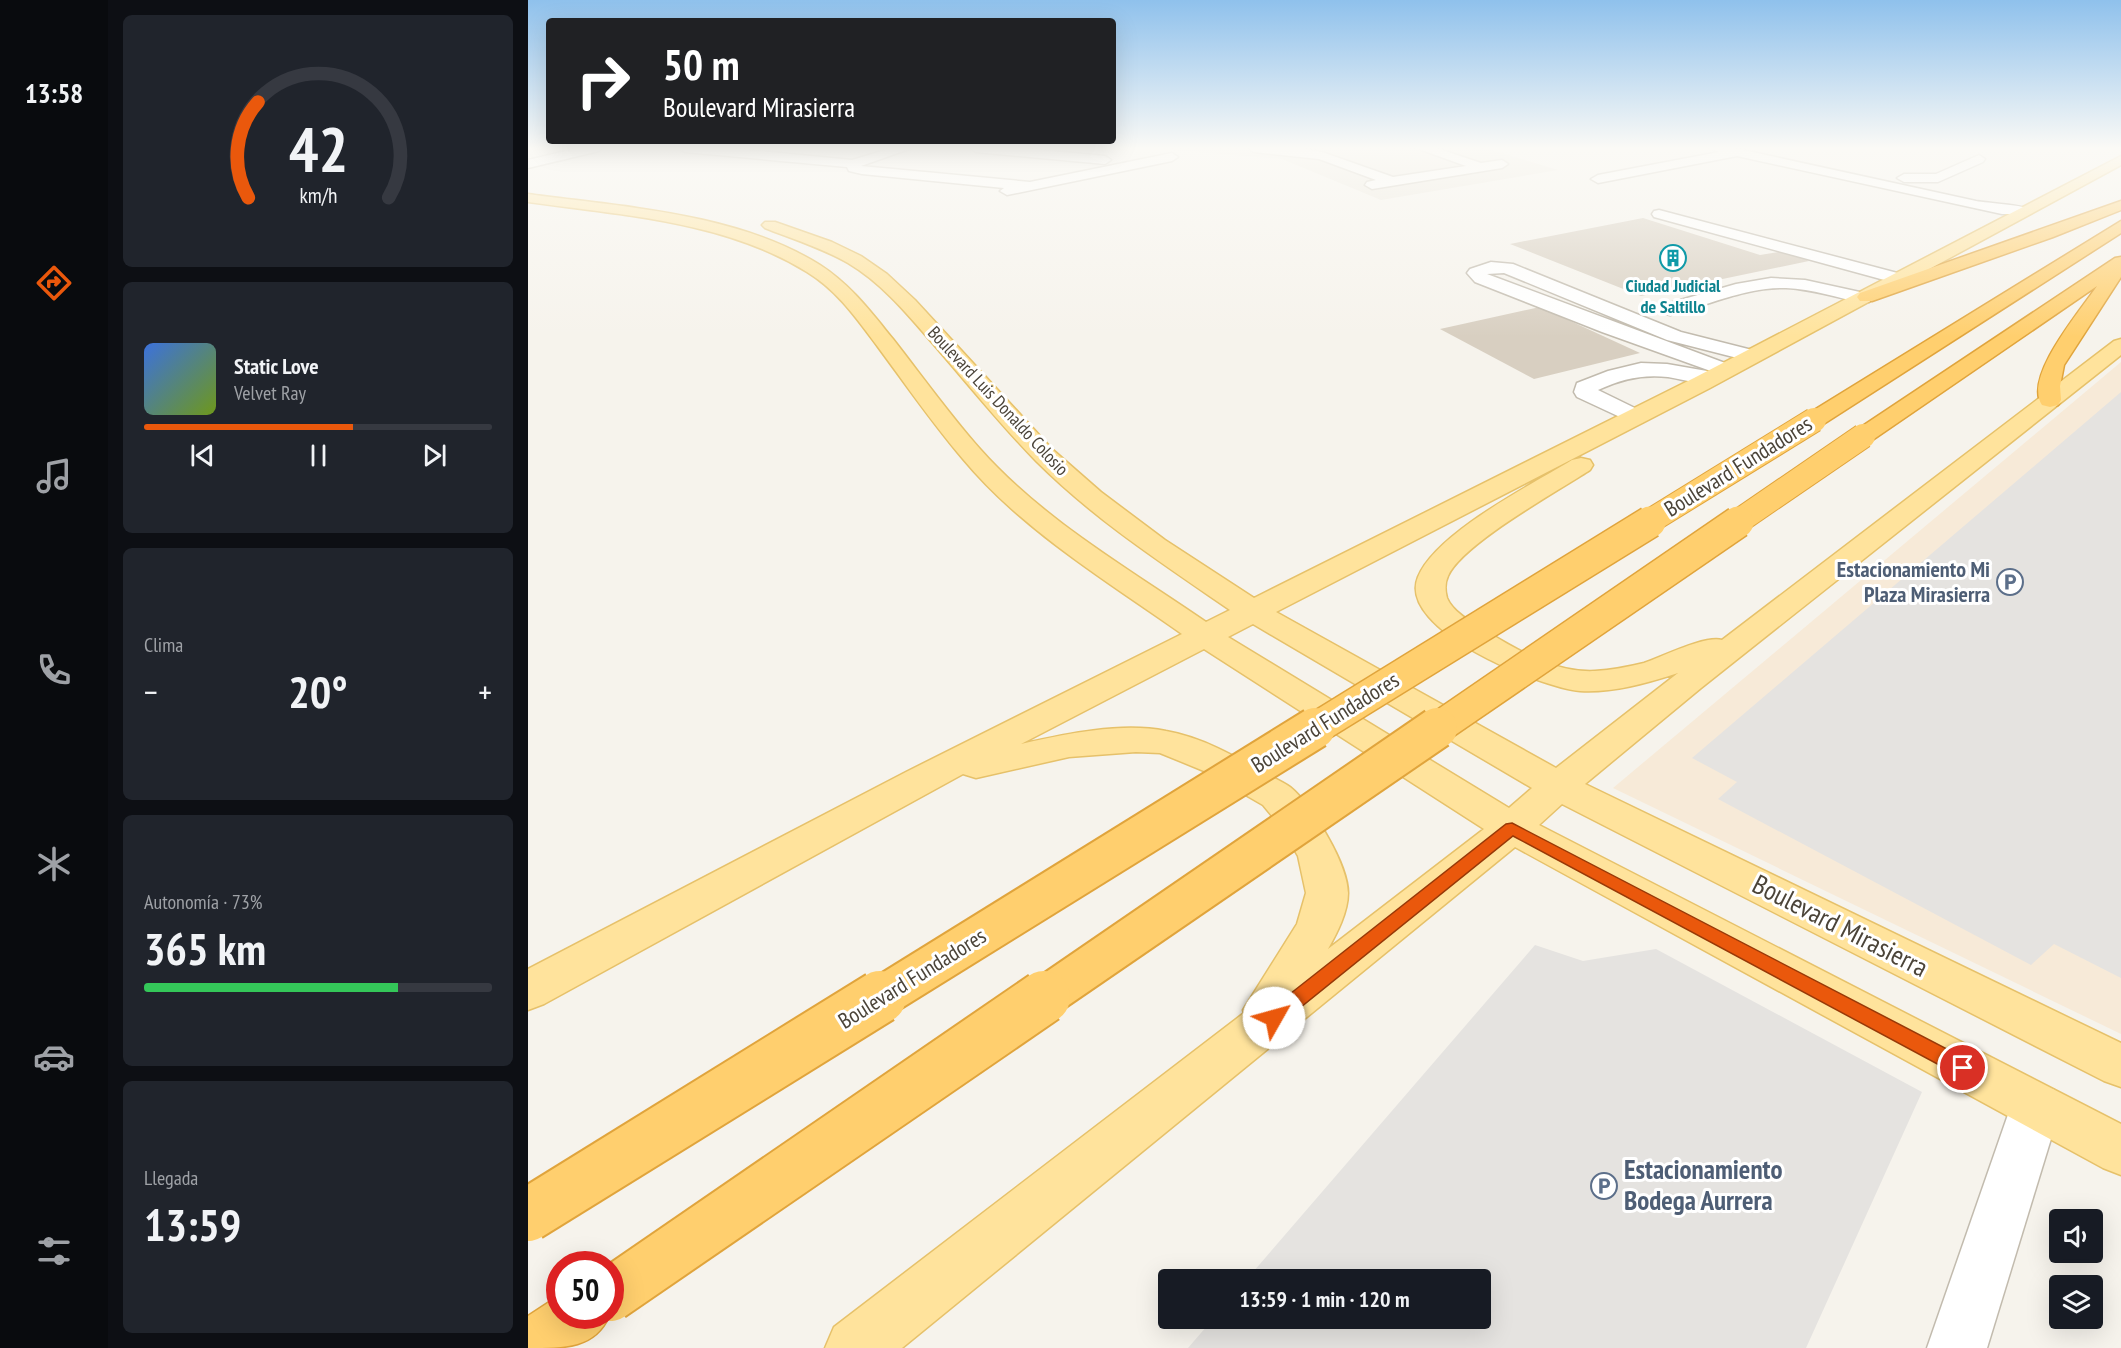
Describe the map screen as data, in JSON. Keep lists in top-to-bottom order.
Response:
{
  "streets": {
    "highway": ["Boulevard Fundadores"],
    "main road": ["Boulevard Luis Donaldo Colosio", "Boulevard Mirasierra"]
  },
  "crossings": [
    ["Boulevard Luis Donaldo Colosio", "Boulevard Mirasierra"]
  ],
  "places": {
    "building": ["Ciudad Judicial de Saltillo"],
    "parking": ["Estacionamiento Mi Plaza Mirasierra", "Estacionamiento Bodega Aurrera"]
  },
  "page": {
    "tabs": "13:58",
    "turn": ["50 m", "Boulevard Mirasierra"],
    "song": ["Static Love", "Velvet Ray"],
    "tile": [
      "Clima",
      ["Autonomía · 73%", "365 km"],
      ["Llegada", "13:59"]
    ],
    "heat": ["−", "20°", "+"],
    "limit": "50",
    "trip": "13:59 · 1 min · 120 m",
    "gauge": ["42", "km/h"]
  }
}
